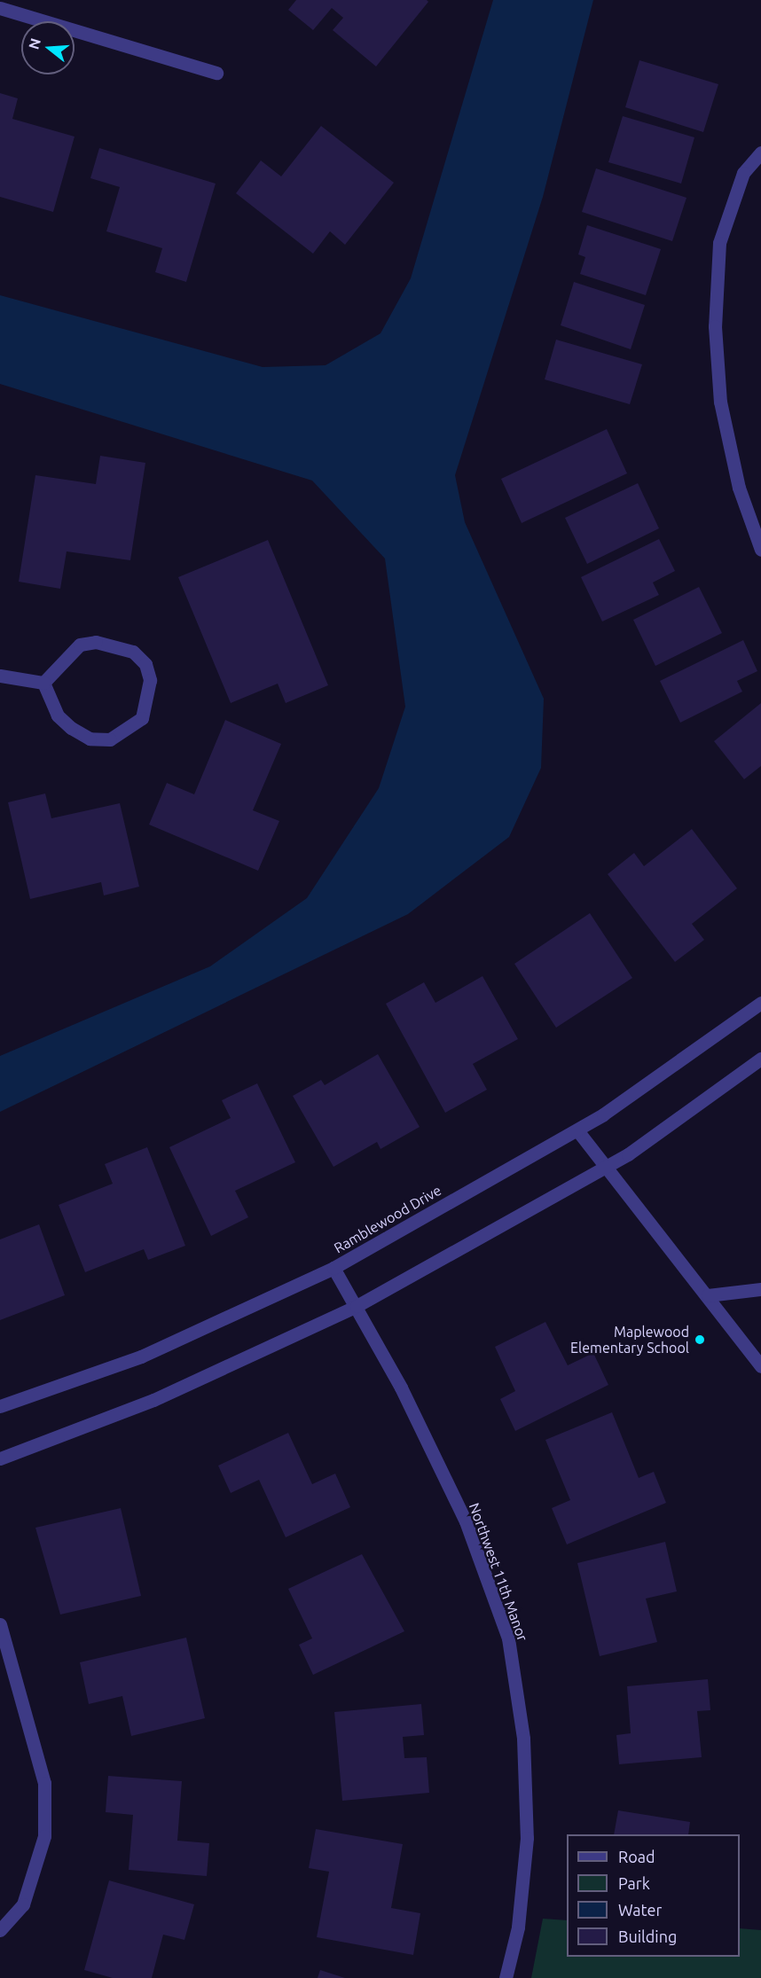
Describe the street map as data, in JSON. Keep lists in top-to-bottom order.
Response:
{
  "streets": {
    "street": ["Ramblewood Drive", "Northwest 11th Manor"]
  },
  "crossings": [
    ["Ramblewood Drive", "Northwest 11th Manor"]
  ],
  "places": ["Maplewood Elementary School"],
  "legend": [
    "Road",
    "Park",
    "Water",
    "Building"
  ],
  "north": "left"
}
